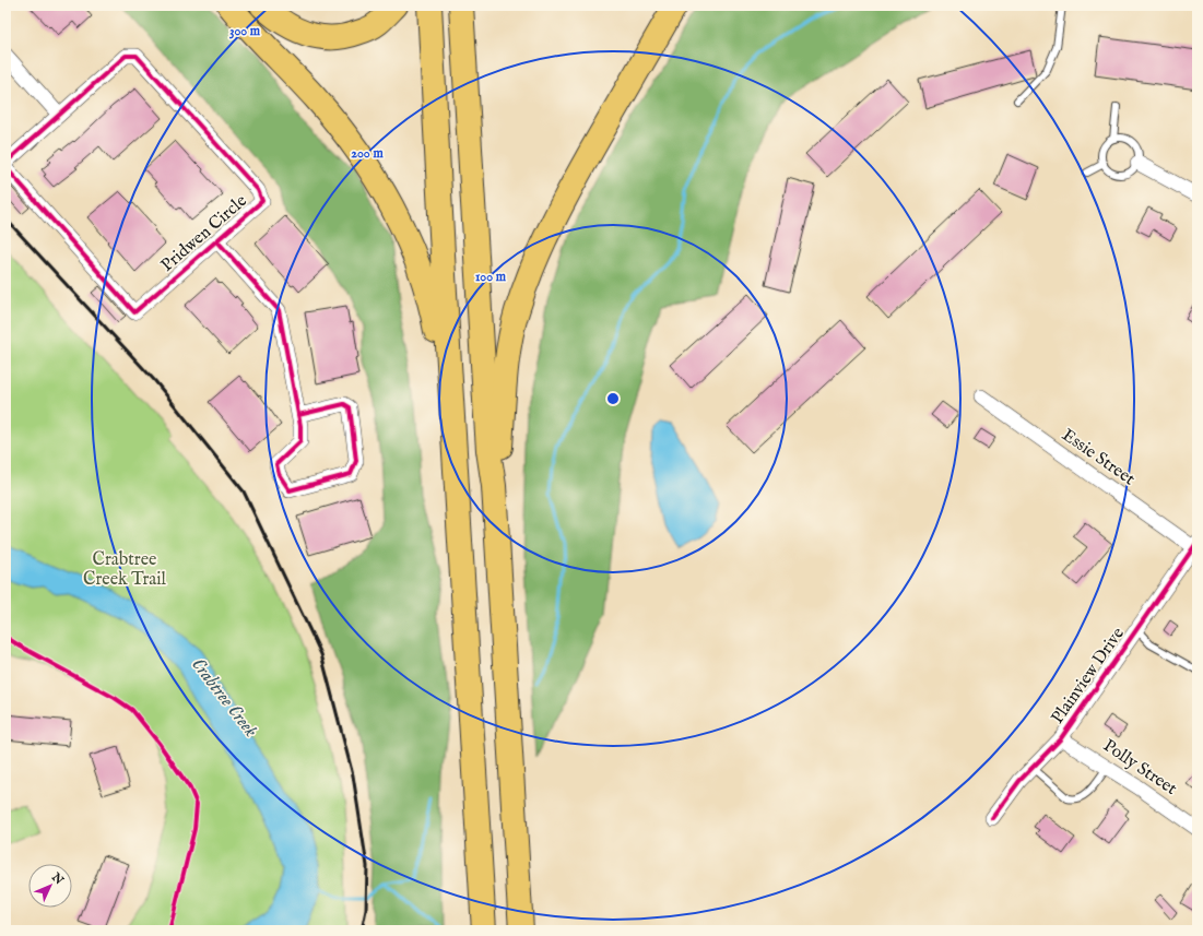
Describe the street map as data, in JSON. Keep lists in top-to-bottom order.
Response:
{
  "streets": {
    "street": [
      "Pridwen Circle",
      "Essie Street",
      "Plainview Drive",
      "Polly Street"
    ]
  },
  "crossings": [
    ["Essie Street", "Plainview Drive"],
    ["Plainview Drive", "Polly Street"]
  ],
  "water": ["Crabtree Creek"],
  "parks": ["Crabtree Creek Trail"],
  "north": "top right",
  "rings": ["300 m", "200 m", "100 m"]
}
